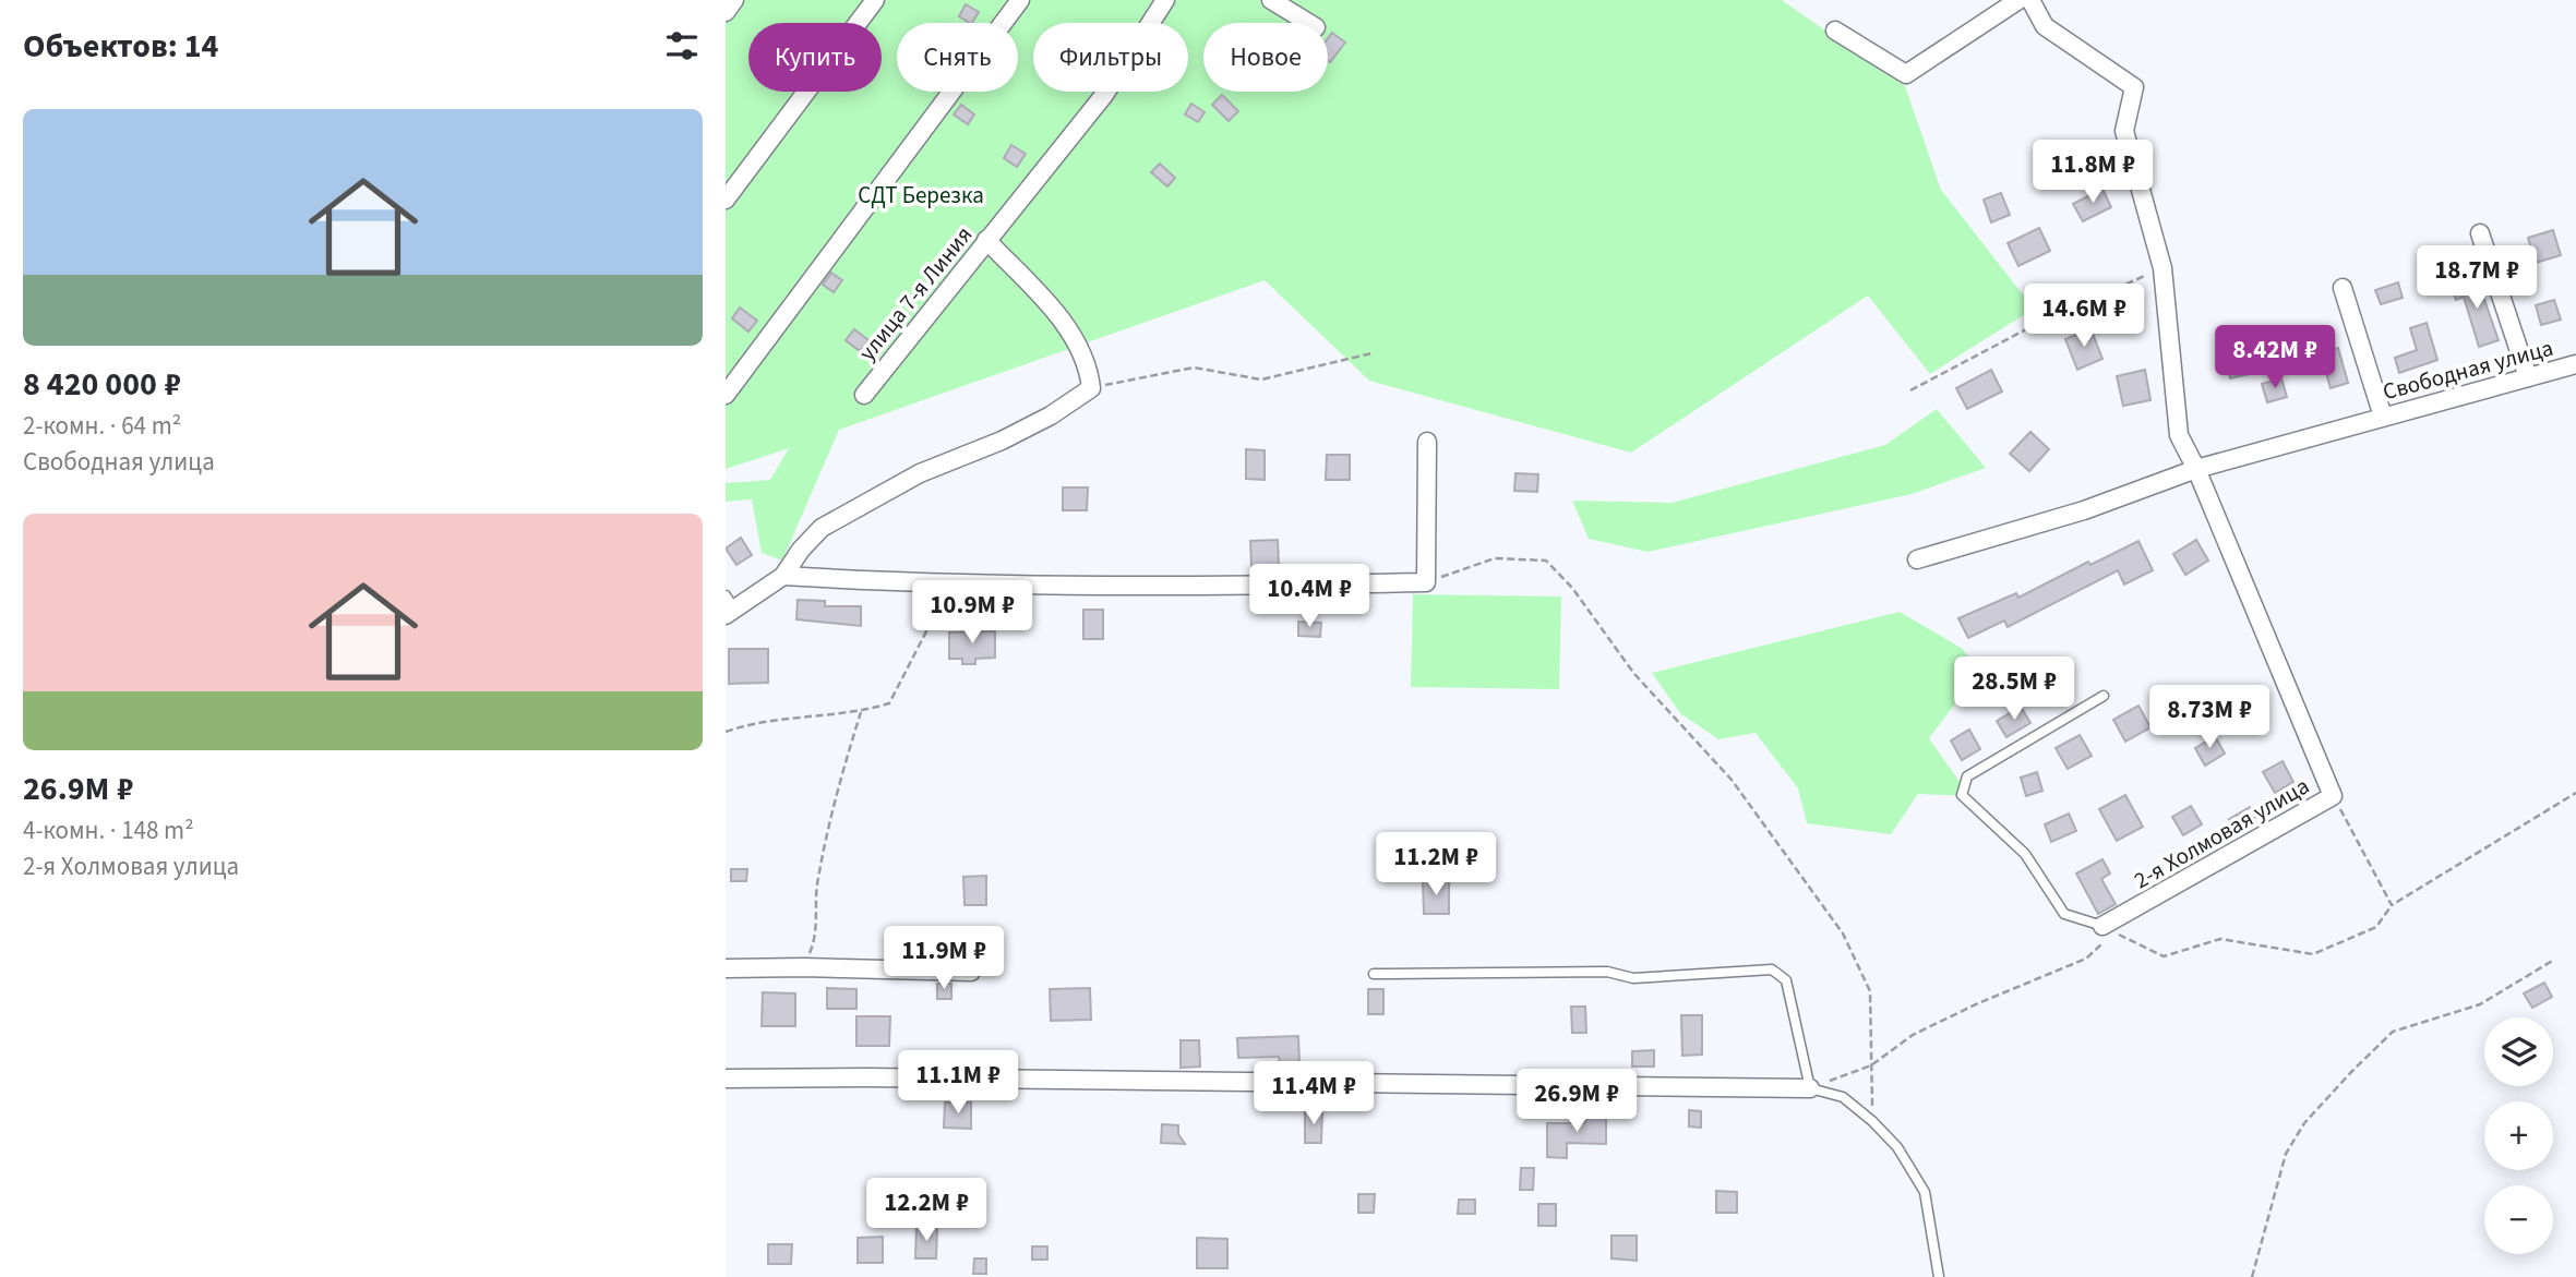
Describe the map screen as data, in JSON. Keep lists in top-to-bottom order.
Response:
{
  "streets": {
    "street": ["улица 7-я Линия", "Свободная улица", "2-я Холмовая улица"]
  },
  "crossings": [
    ["Свободная улица", "2-я Холмовая улица"]
  ],
  "parks": ["СДТ Березка"],
  "page": {
    "heading": "Объектов: 14",
    "chip": [
      "Купить",
      "Снять",
      "Фильтры",
      "Новое"
    ],
    "list": [
      {
        "name": "8 420 000 ₽",
        "note": "2-комн. · 64 m² · Свободная улица"
      },
      {
        "name": "26.9M ₽",
        "note": "4-комн. · 148 m² · 2-я Холмовая улица"
      }
    ],
    "price": [
      "11.8M ₽",
      "18.7M ₽",
      "14.6M ₽",
      "8.42M ₽",
      "10.4M ₽",
      "10.9M ₽",
      "28.5M ₽",
      "8.73M ₽",
      "11.2M ₽",
      "11.9M ₽",
      "11.1M ₽",
      "11.4M ₽",
      "26.9M ₽",
      "12.2M ₽"
    ],
    "map_buttons": ["+", "−"]
  }
}
